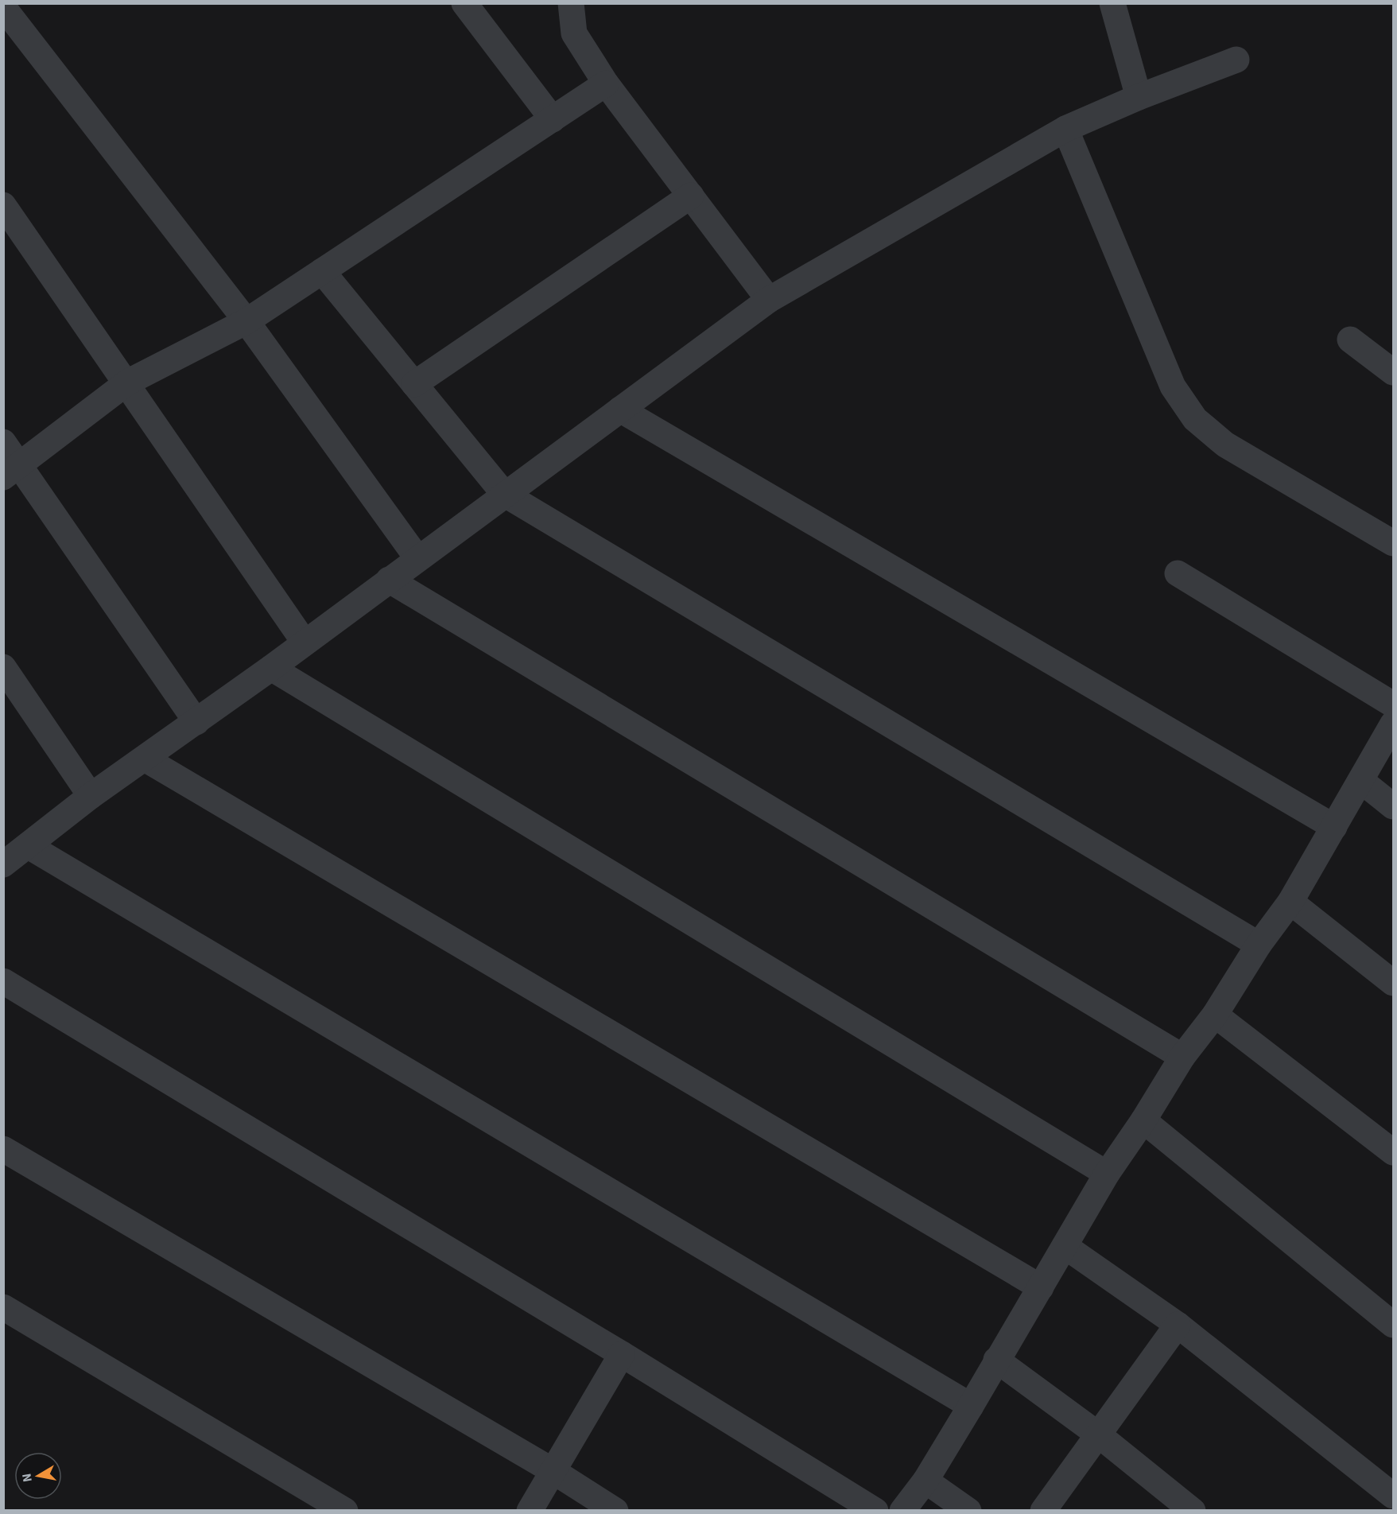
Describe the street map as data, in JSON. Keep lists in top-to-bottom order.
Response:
{
  "north": "left"
}
